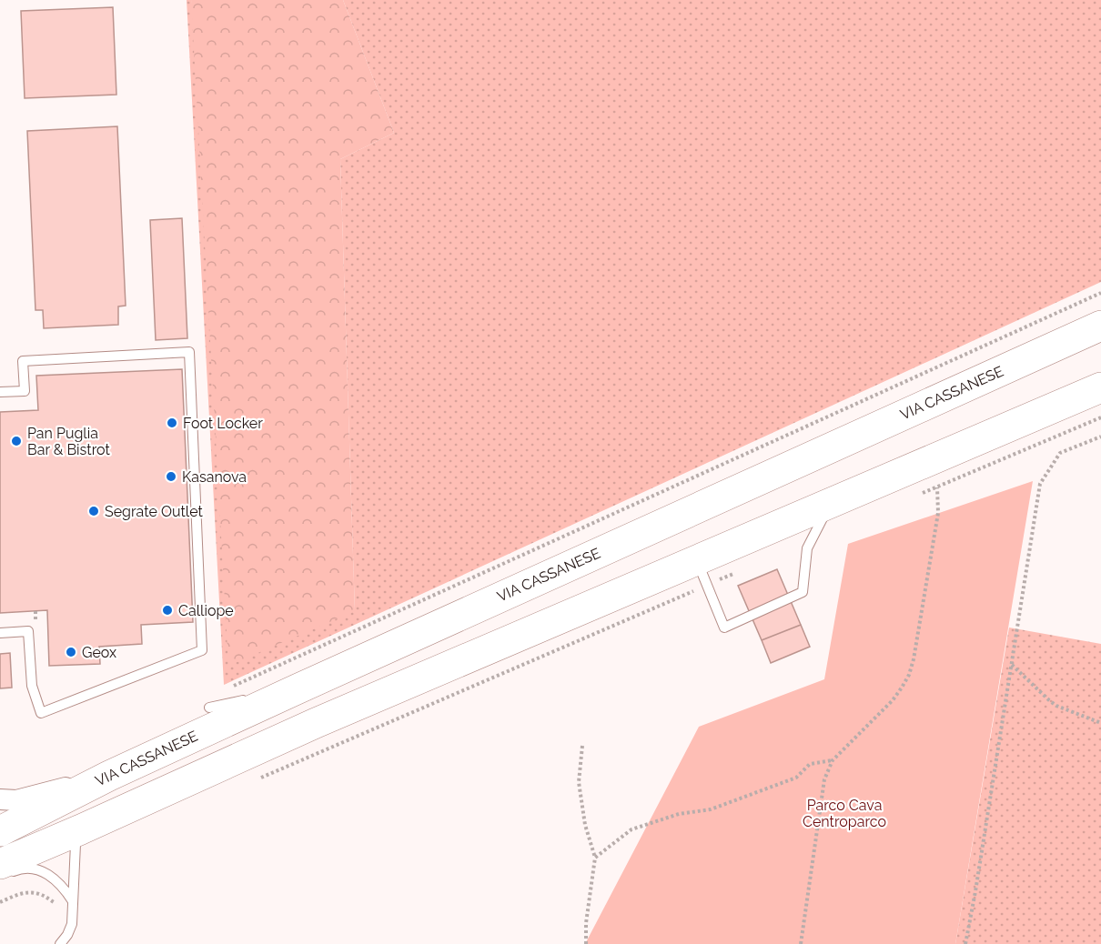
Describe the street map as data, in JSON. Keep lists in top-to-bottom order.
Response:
{
  "streets": {
    "main road": ["VIA CASSANESE"]
  },
  "parks": ["Parco Cava Centroparco"],
  "places": [
    "Foot Locker",
    "Pan Puglia Bar & Bistrot",
    "Kasanova",
    "Segrate Outlet",
    "Calliope",
    "Geox"
  ]
}
